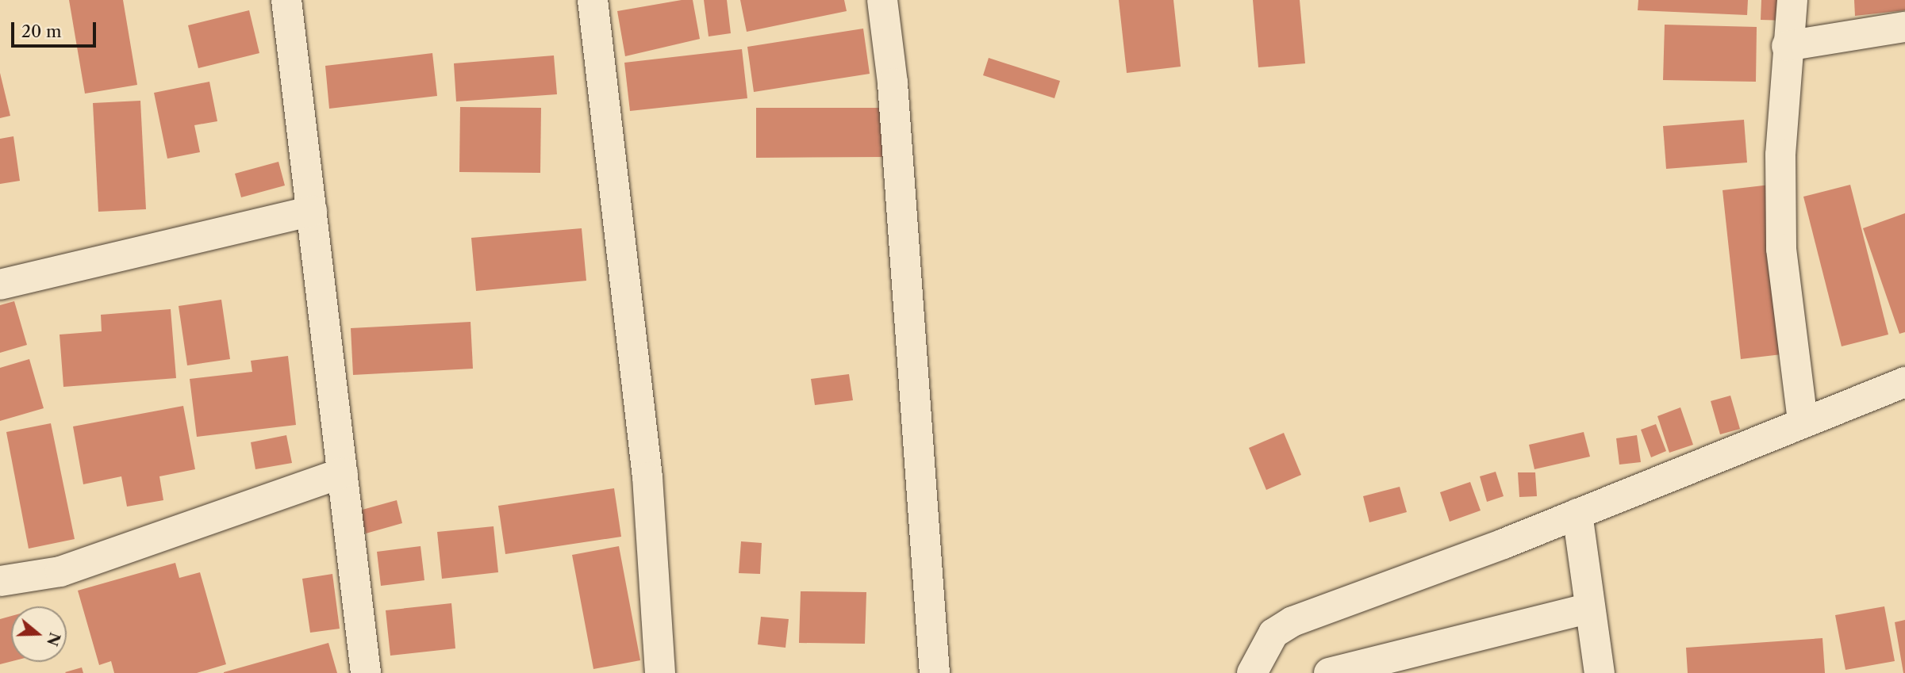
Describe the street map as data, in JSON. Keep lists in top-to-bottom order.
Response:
{
  "scale_bar": "20 m",
  "north": "right"
}
